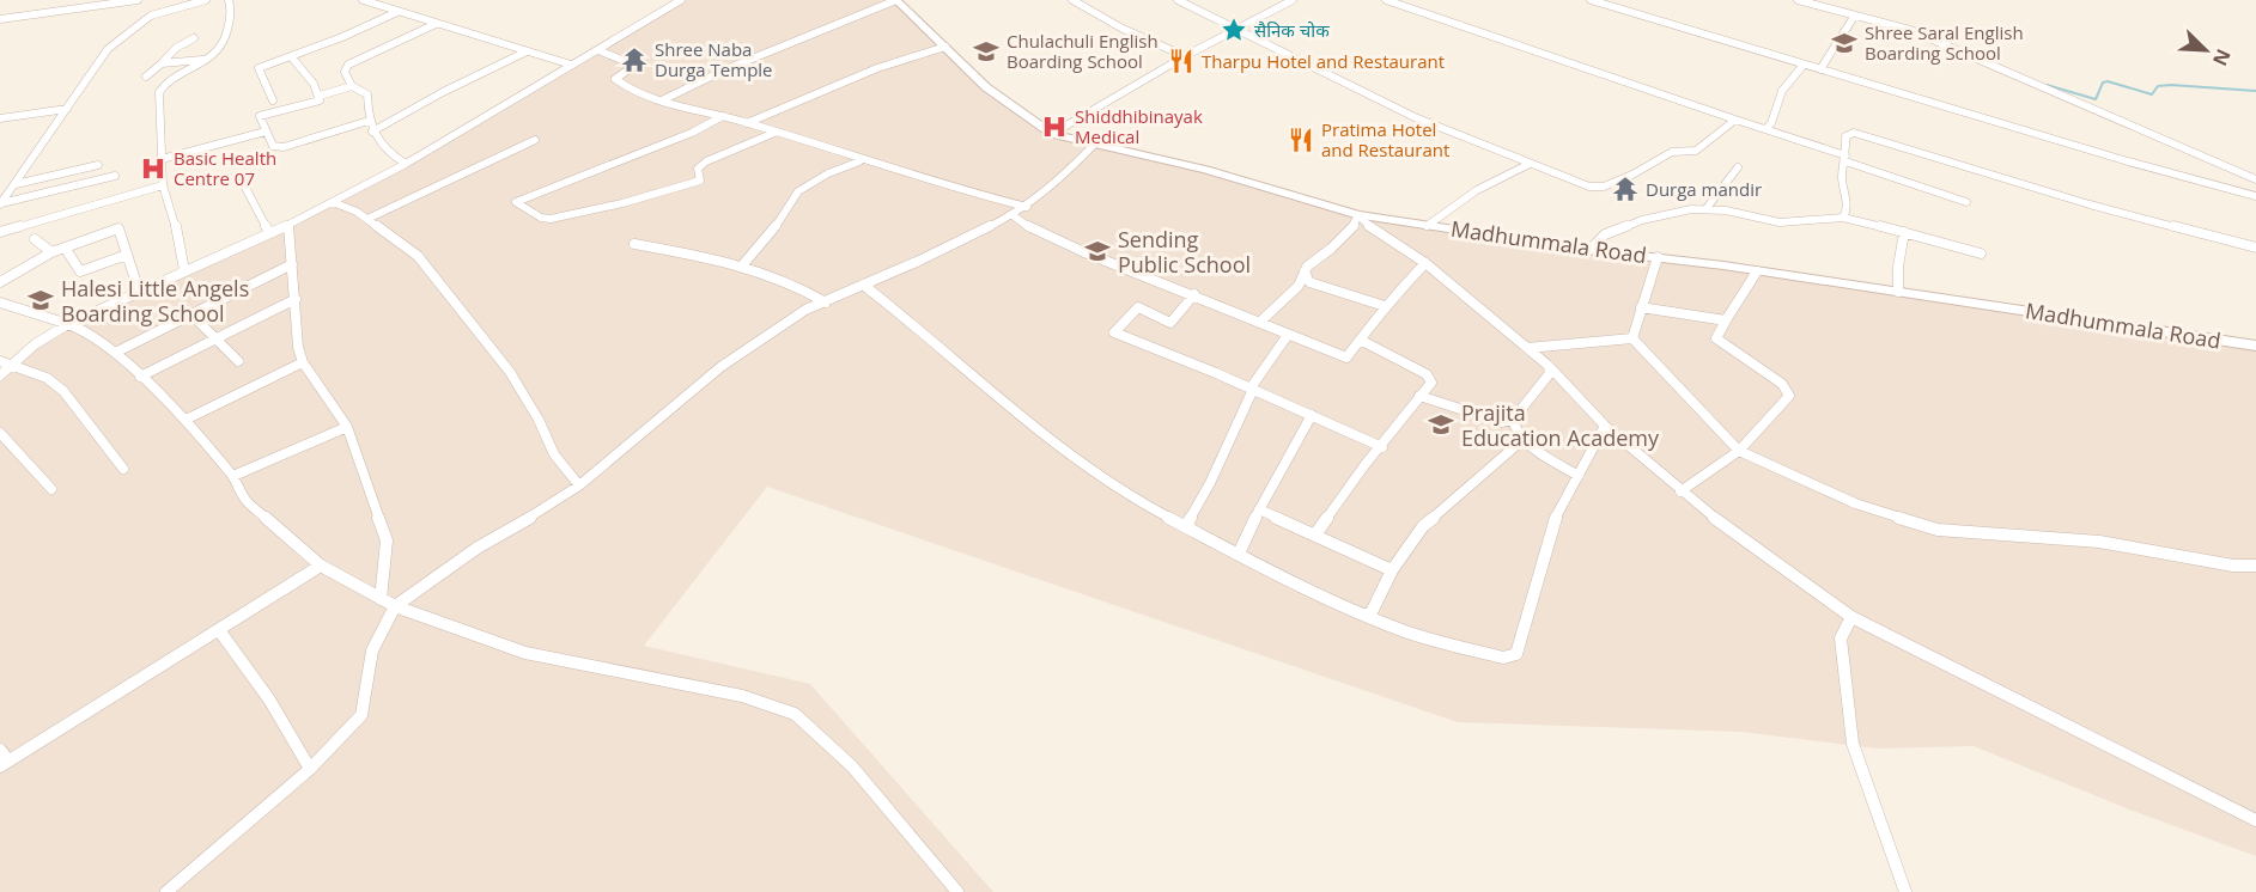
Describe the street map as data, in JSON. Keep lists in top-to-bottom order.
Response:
{
  "streets": {
    "street": ["Madhummala Road"]
  },
  "places": {
    "place": ["सैनिक चोक"],
    "school or university": [
      "Shree Saral English Boarding School",
      "Chulachuli English Boarding School",
      "Sending Public School",
      "Halesi Little Angels Boarding School",
      "Prajita Education Academy"
    ],
    "temple": ["Shree Naba Durga Temple", "Durga mandir"],
    "restaurant": ["Tharpu Hotel and Restaurant", "Pratima Hotel and Restaurant"],
    "hospital": ["Shiddhibinayak Medical", "Basic Health Centre 07"]
  },
  "north": "bottom right"
}
